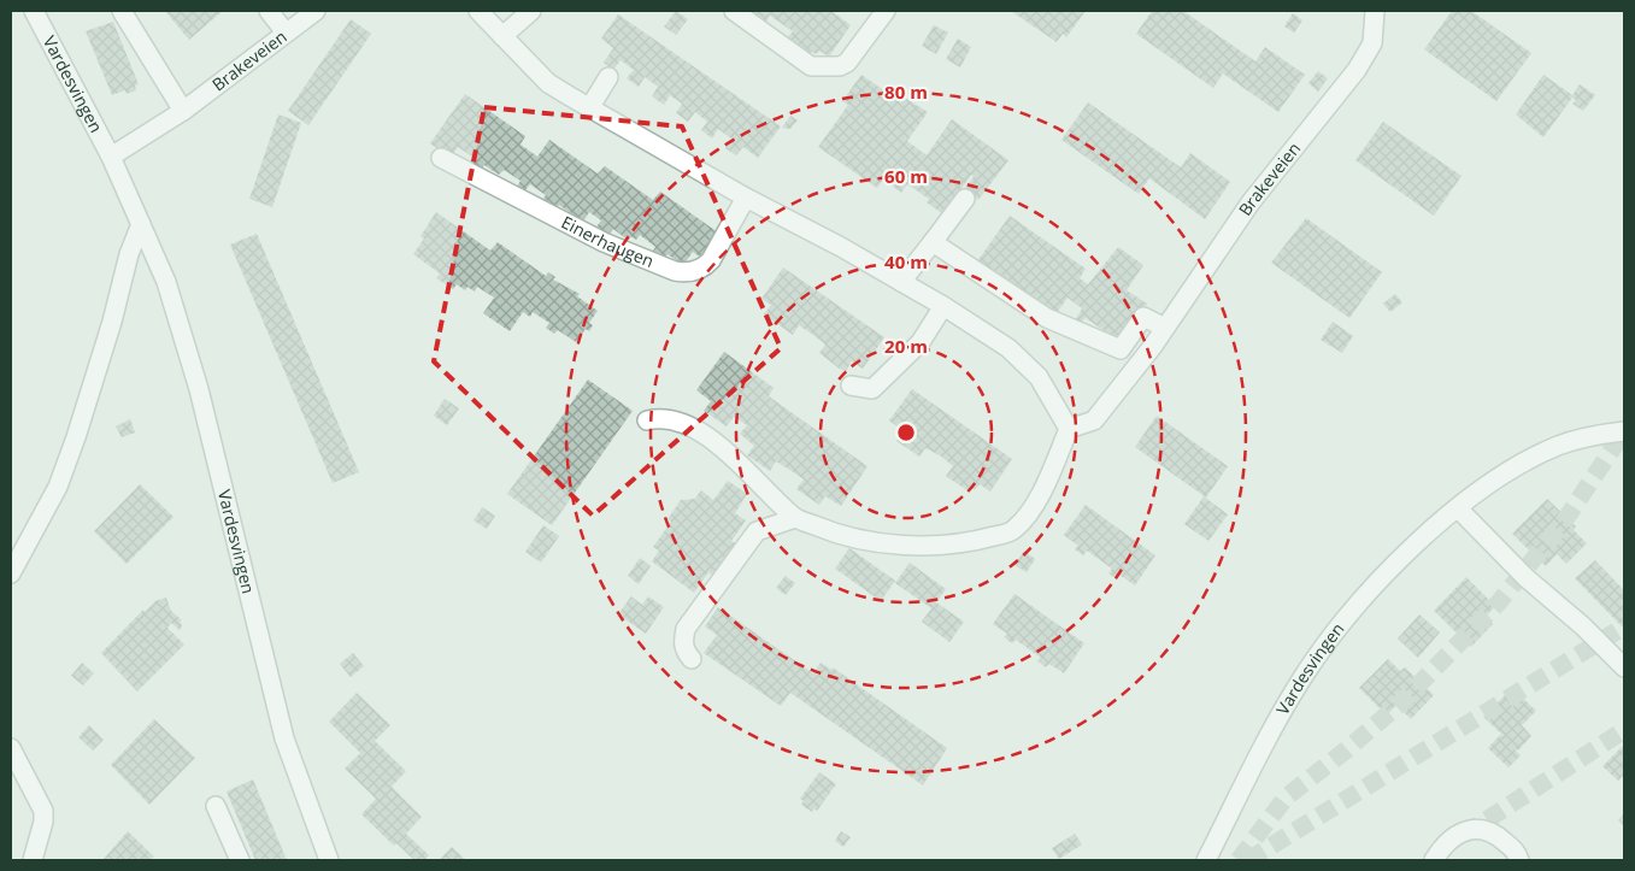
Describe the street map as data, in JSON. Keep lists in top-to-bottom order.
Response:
{
  "streets": {
    "street": ["Brakeveien", "Vardesvingen", "Einerhaugen"]
  },
  "crossings": [
    ["Brakeveien", "Vardesvingen"]
  ],
  "rings": [
    "80 m",
    "60 m",
    "40 m",
    "20 m"
  ]
}
